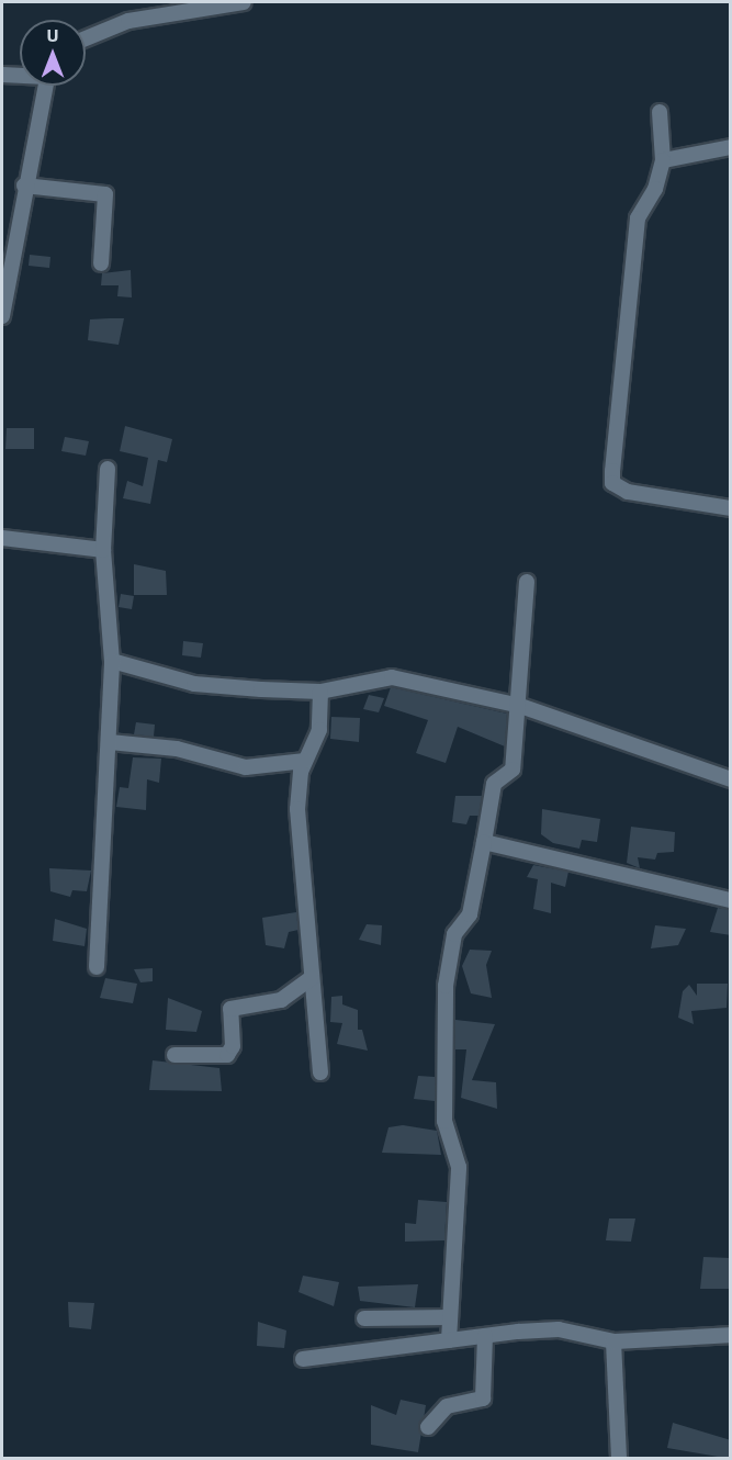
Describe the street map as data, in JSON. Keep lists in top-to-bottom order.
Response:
{
  "north": "top"
}
